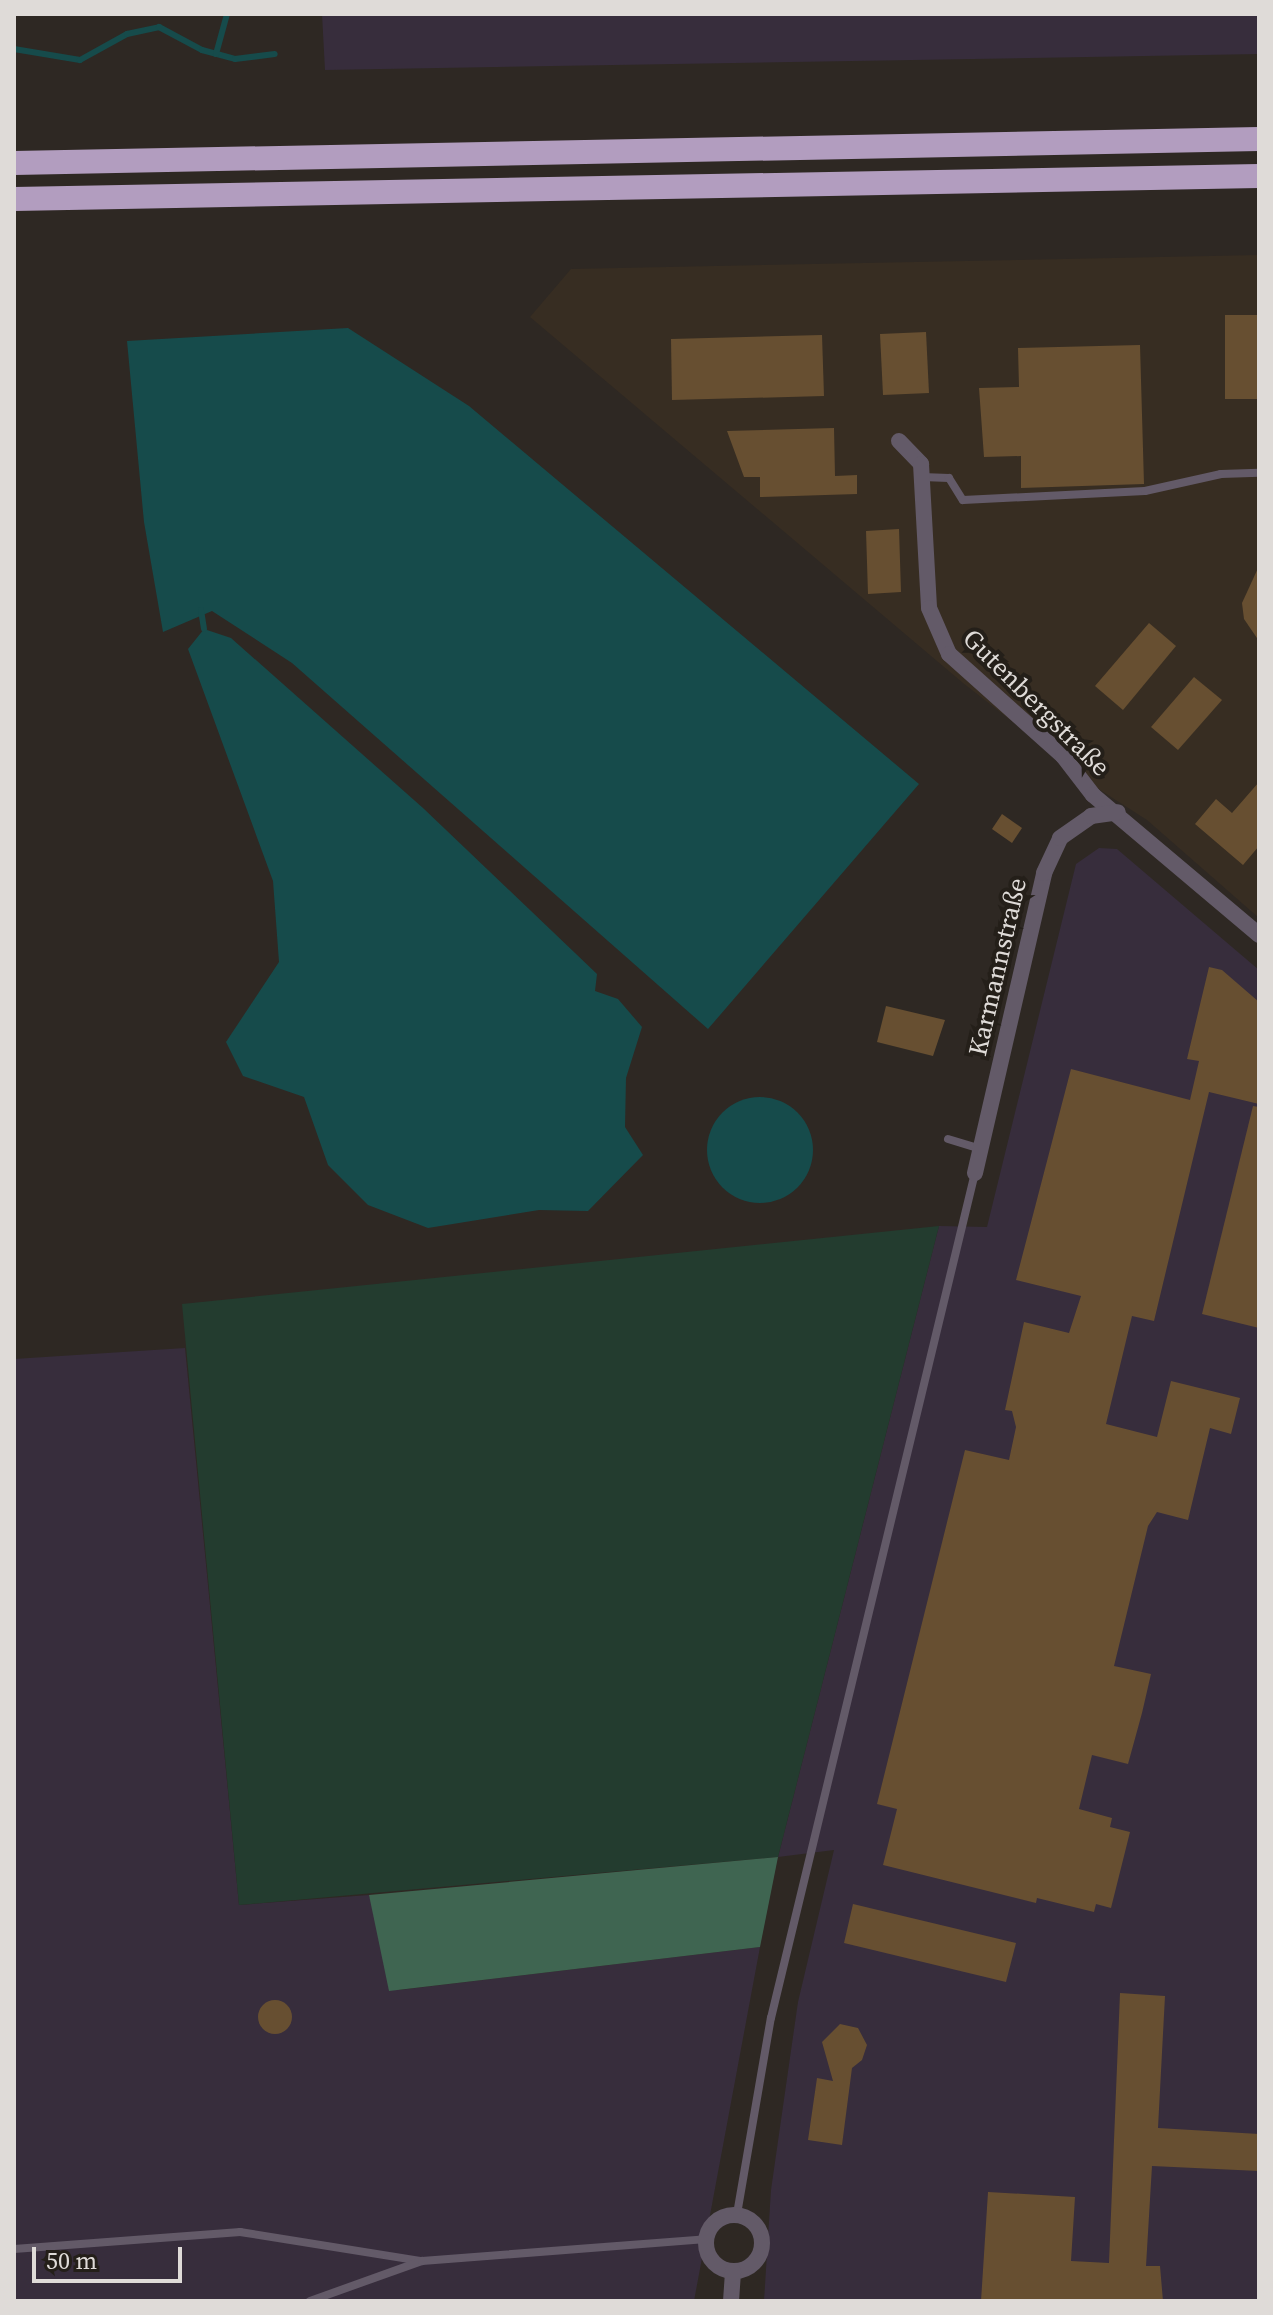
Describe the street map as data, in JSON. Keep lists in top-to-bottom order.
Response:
{
  "streets": {
    "street": ["Gutenbergstraße", "Karmannstraße"]
  },
  "crossings": [
    ["Gutenbergstraße", "Karmannstraße"]
  ],
  "scale_bar": "50 m"
}
